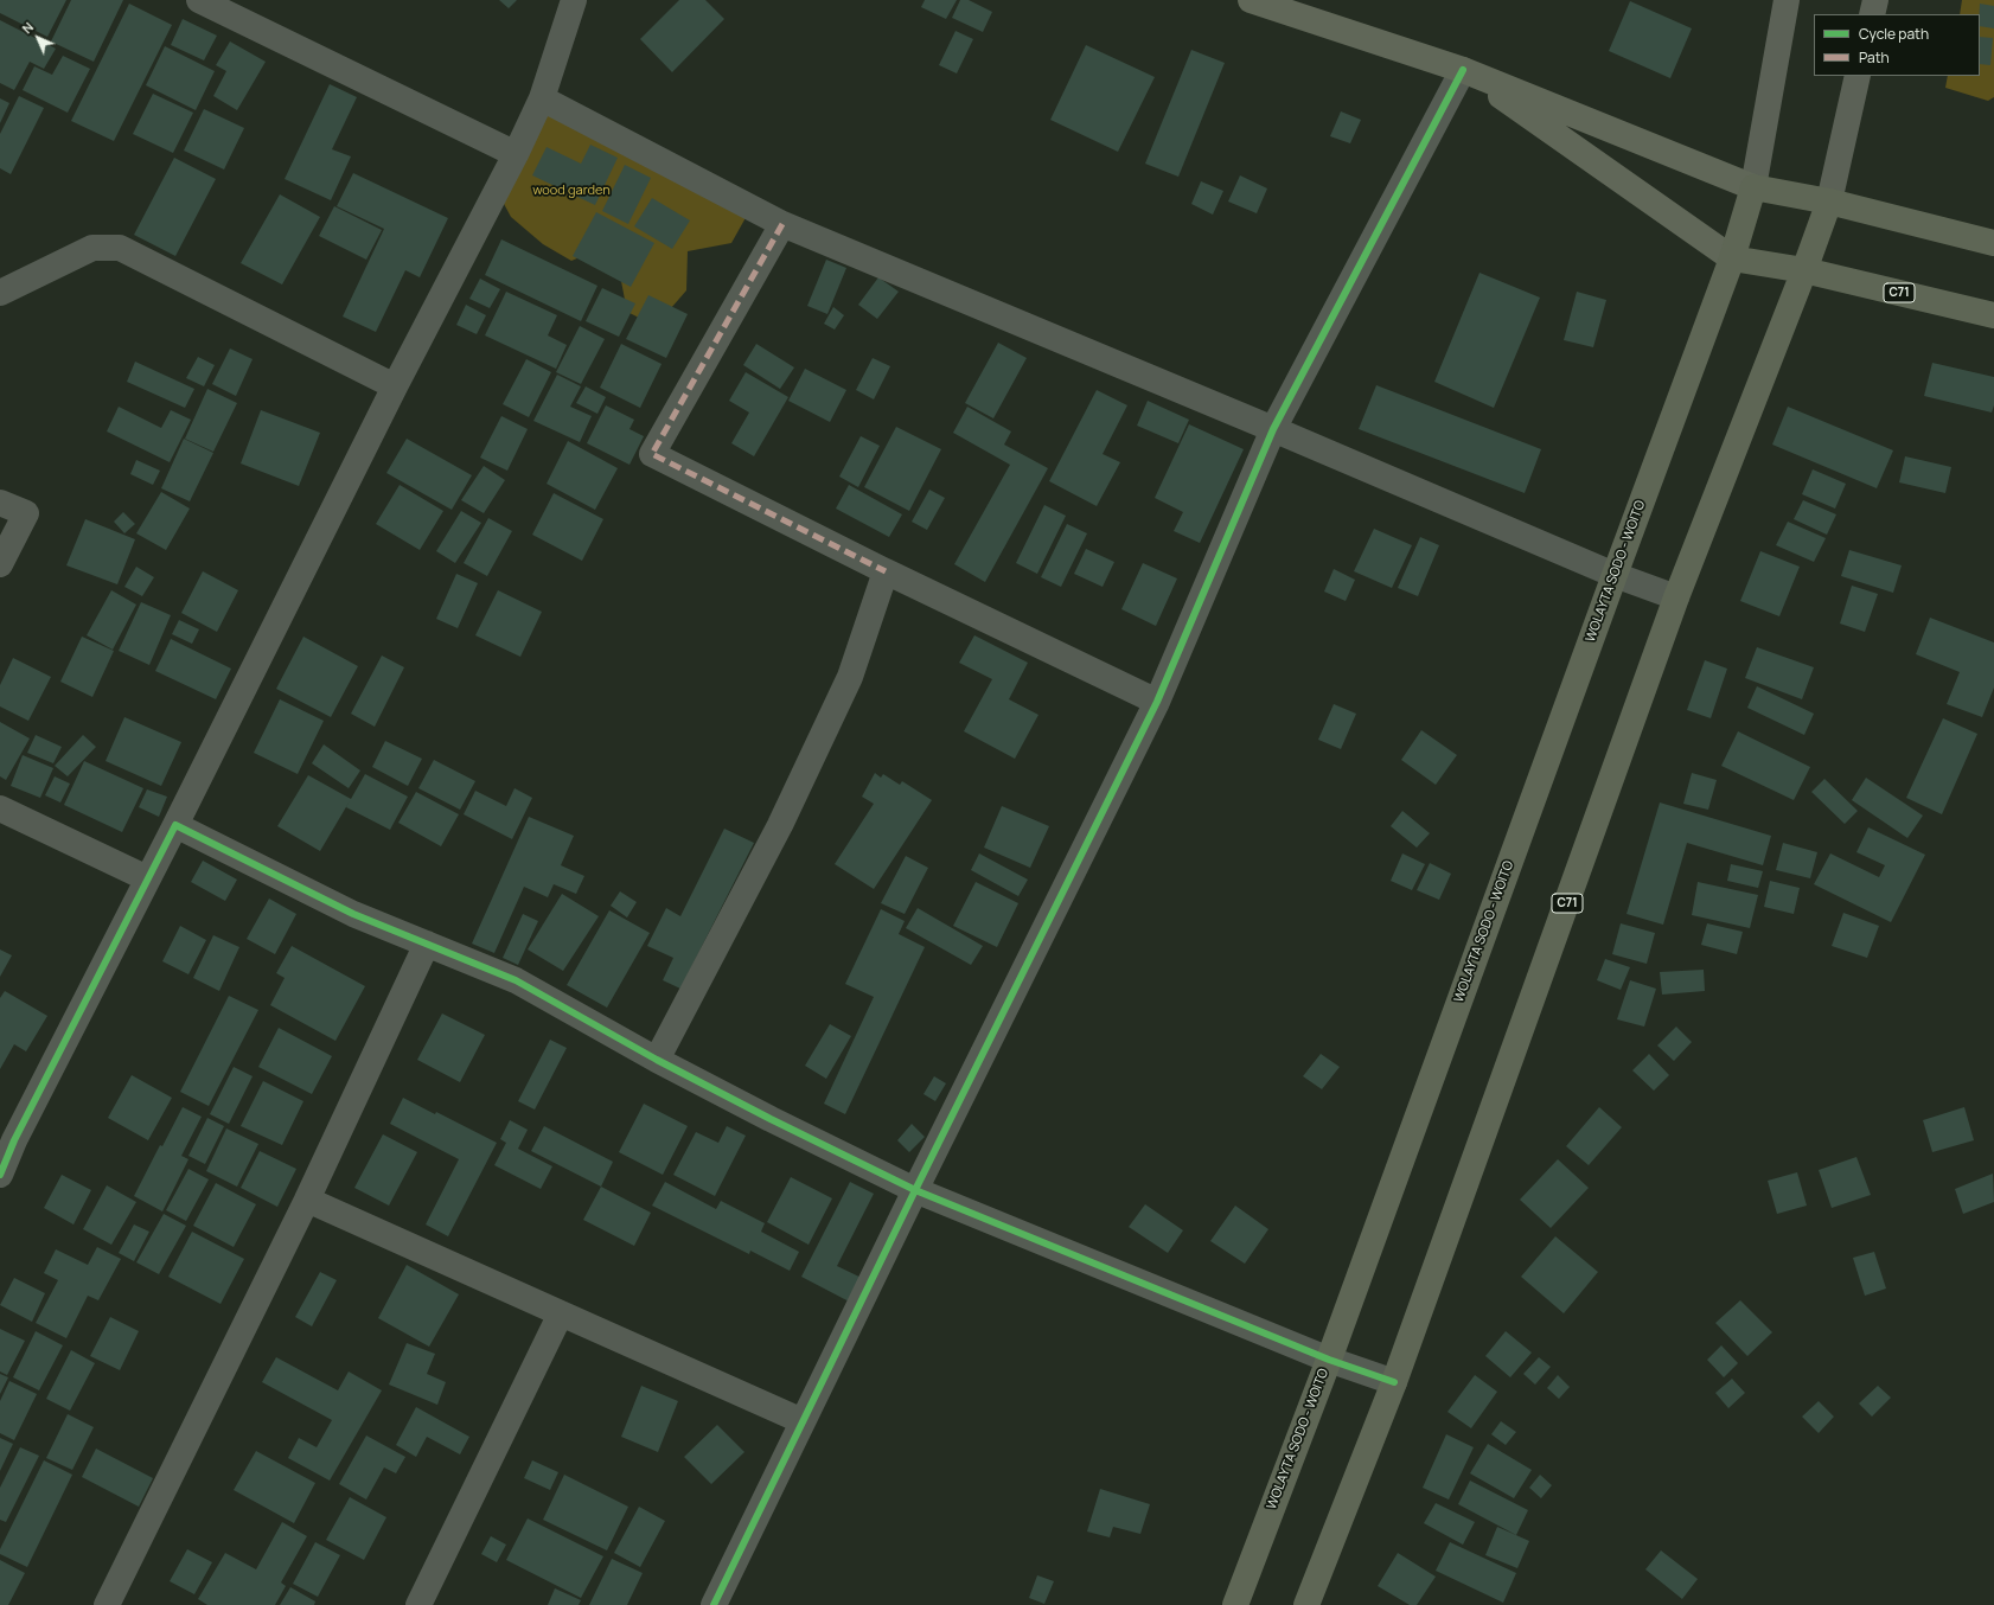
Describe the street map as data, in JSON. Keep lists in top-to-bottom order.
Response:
{
  "streets": {
    "highway": ["C71", "WOLAYTA SODO - WOITO"]
  },
  "crossings": [
    ["C71", "WOLAYTA SODO - WOITO"]
  ],
  "parks": ["wood garden"],
  "legend": ["Cycle path", "Path"],
  "north": "top left"
}
